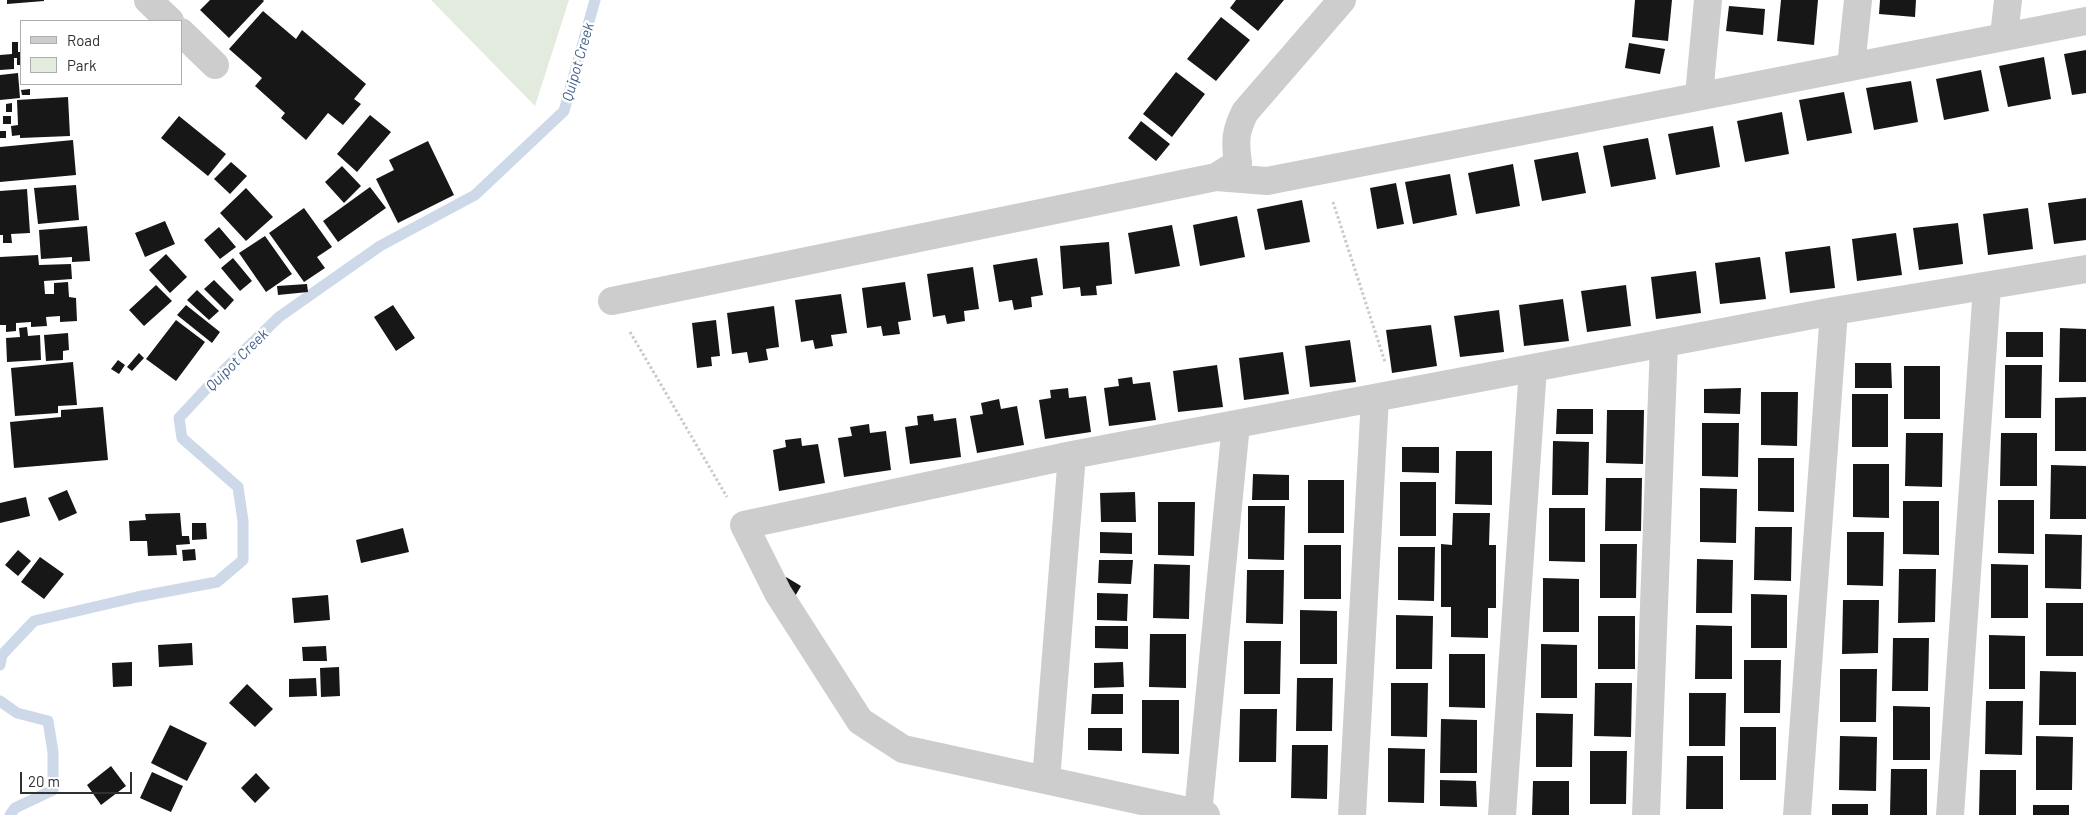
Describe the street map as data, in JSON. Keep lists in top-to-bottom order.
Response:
{
  "water": ["Quipot Creek"],
  "legend": ["Road", "Park"],
  "scale_bar": "20 m"
}
